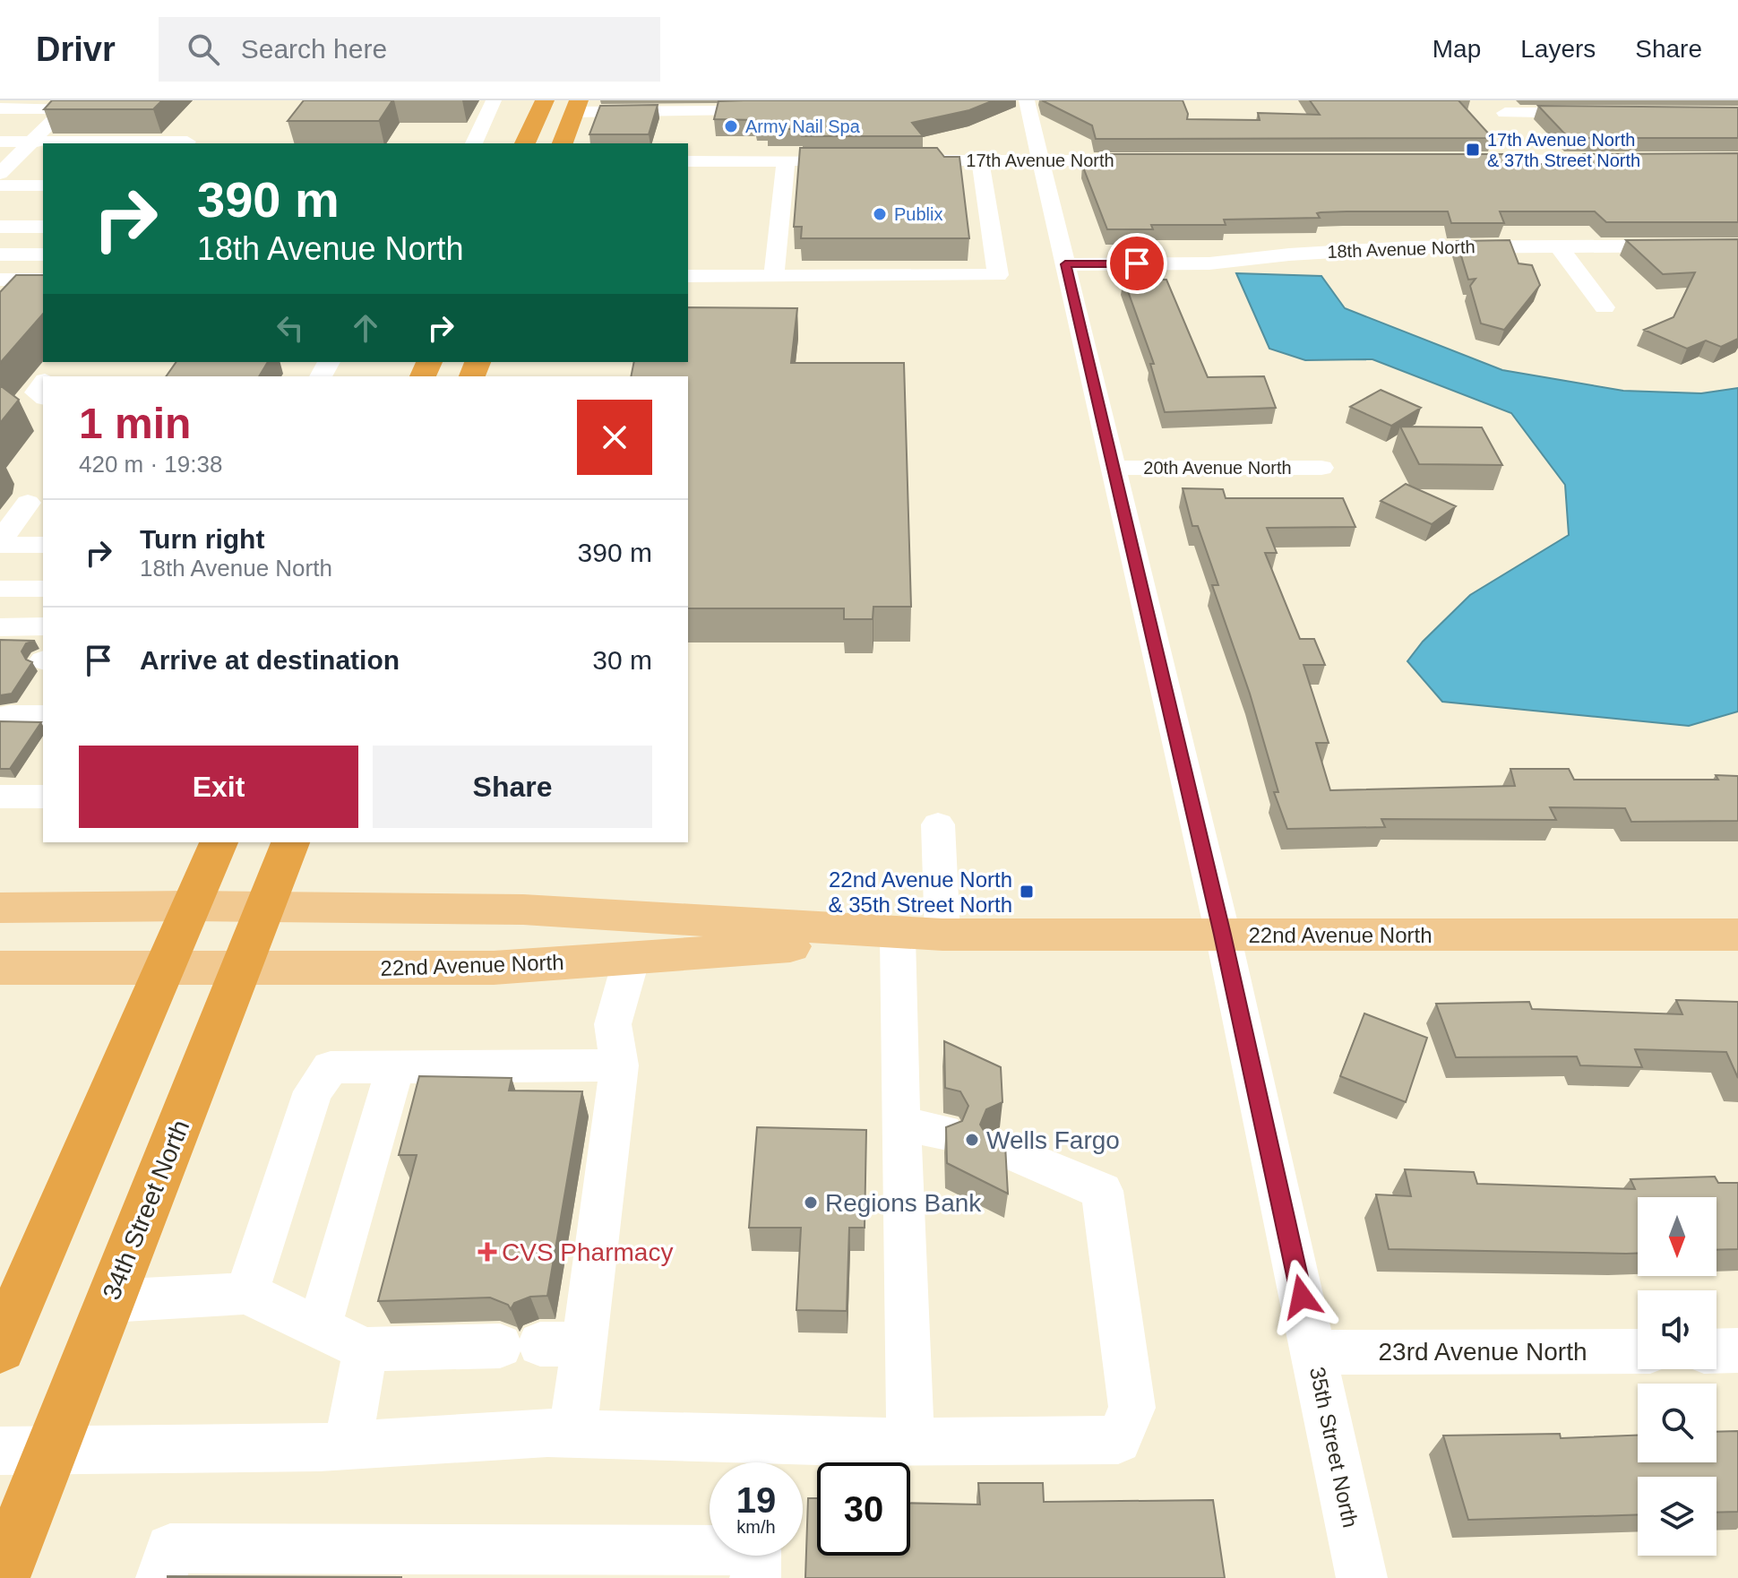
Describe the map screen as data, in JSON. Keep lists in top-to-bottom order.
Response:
{
  "streets": {
    "highway": ["34th Street North"],
    "main road": ["22nd Avenue North"],
    "street": [
      "17th Avenue North",
      "18th Avenue North",
      "20th Avenue North",
      "23rd Avenue North",
      "35th Street North"
    ]
  },
  "crossings": [
    ["17th Avenue North", "35th Street North"],
    ["18th Avenue North", "35th Street North"],
    ["20th Avenue North", "35th Street North"],
    ["22nd Avenue North", "34th Street North"],
    ["22nd Avenue North", "35th Street North"],
    ["23rd Avenue North", "35th Street North"]
  ],
  "places": {
    "other": [
      "Army Nail Spa",
      "Publix",
      "Wells Fargo",
      "Regions Bank"
    ],
    "transit": ["17th Avenue North & 37th Street North", "22nd Avenue North & 35th Street North"],
    "health": ["CVS Pharmacy"]
  },
  "north": "bottom",
  "page": {
    "header": "Drivr",
    "search": "Search here",
    "nav": ["Map", "Layers", "Share"],
    "turn": ["390 m", "18th Avenue North"],
    "heading": ["1 min", "420 m · 19:38"],
    "list": [
      {
        "name": "Turn right",
        "note": "18th Avenue North",
        "value": "390 m"
      },
      {
        "name": "Arrive at destination",
        "value": "30 m"
      }
    ],
    "buttons": ["Exit", "Share"],
    "speed": "19 km/h",
    "limit": "30"
  }
}
